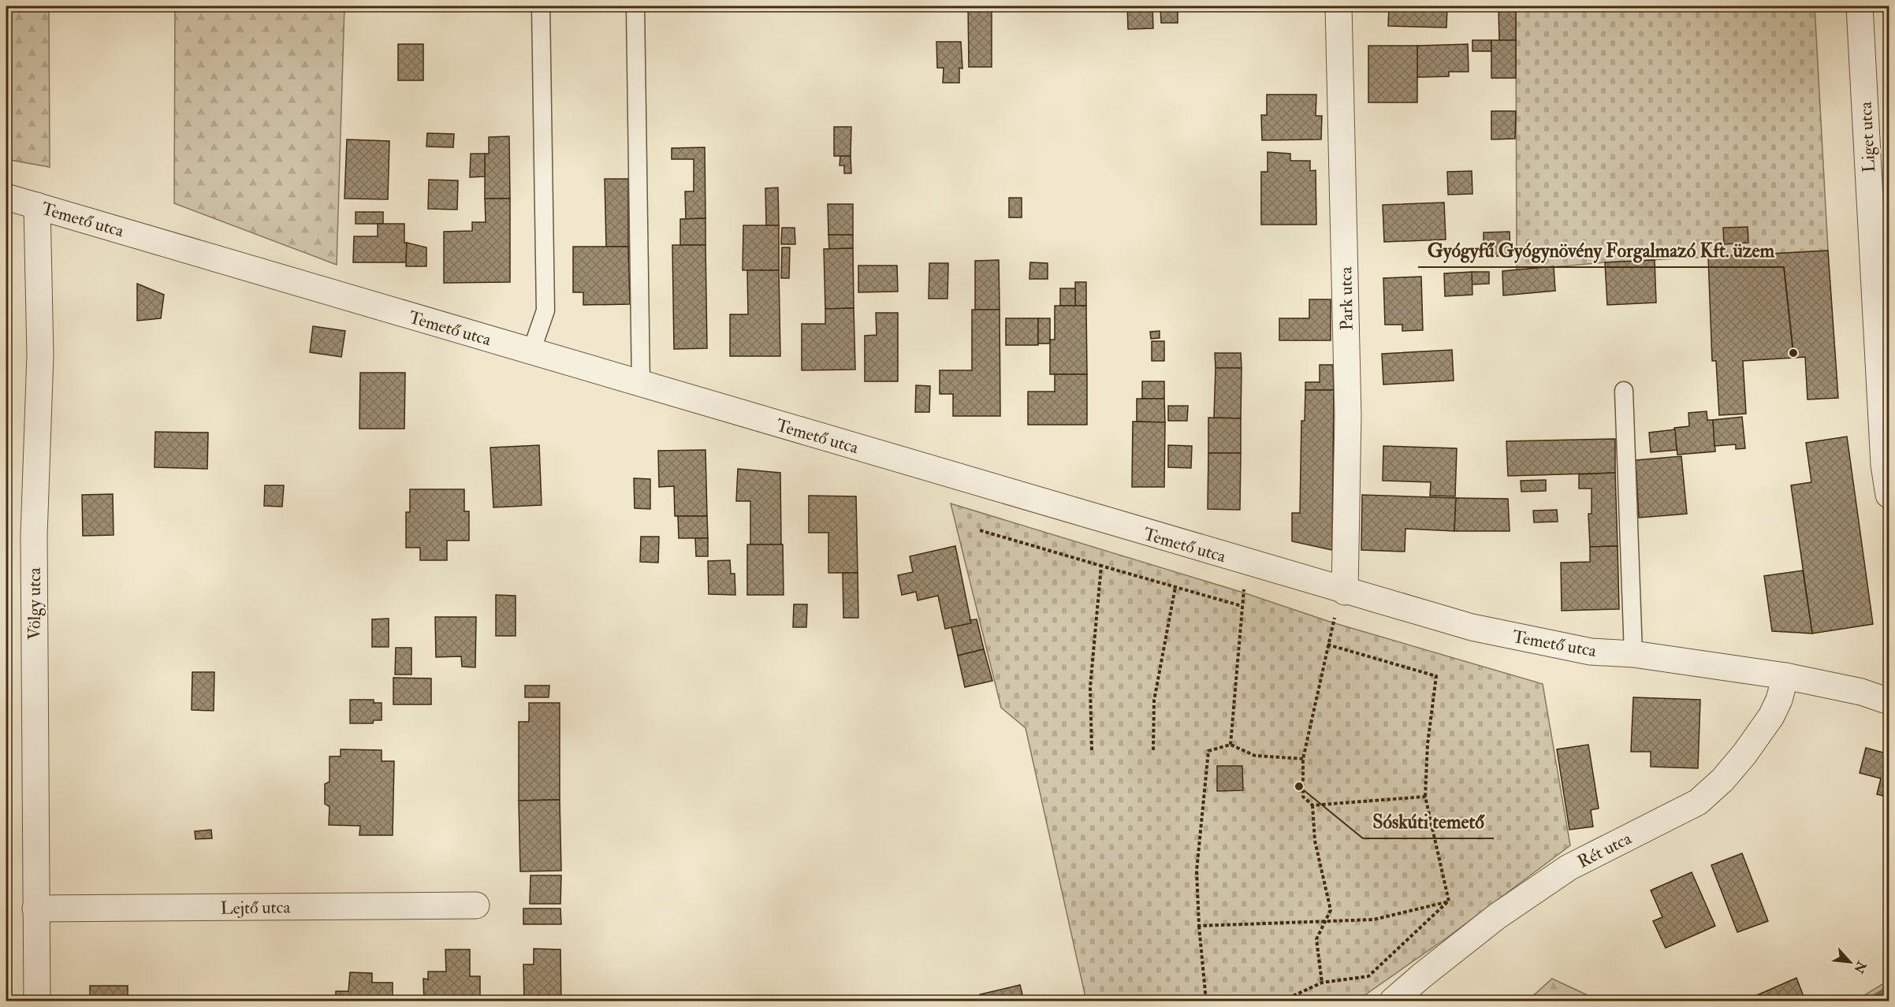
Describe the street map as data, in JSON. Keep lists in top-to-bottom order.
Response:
{
  "streets": {
    "street": [
      "Liget utca",
      "Temető utca",
      "Park utca",
      "Völgy utca",
      "Rét utca",
      "Lejtő utca"
    ]
  },
  "crossings": [
    ["Temető utca", "Park utca"],
    ["Temető utca", "Völgy utca"],
    ["Temető utca", "Rét utca"],
    ["Völgy utca", "Lejtő utca"]
  ],
  "places": ["Gyógyfű Gyógynövény Forgalmazó Kft. üzem", "Sóskúti temető"],
  "north": "bottom right"
}
